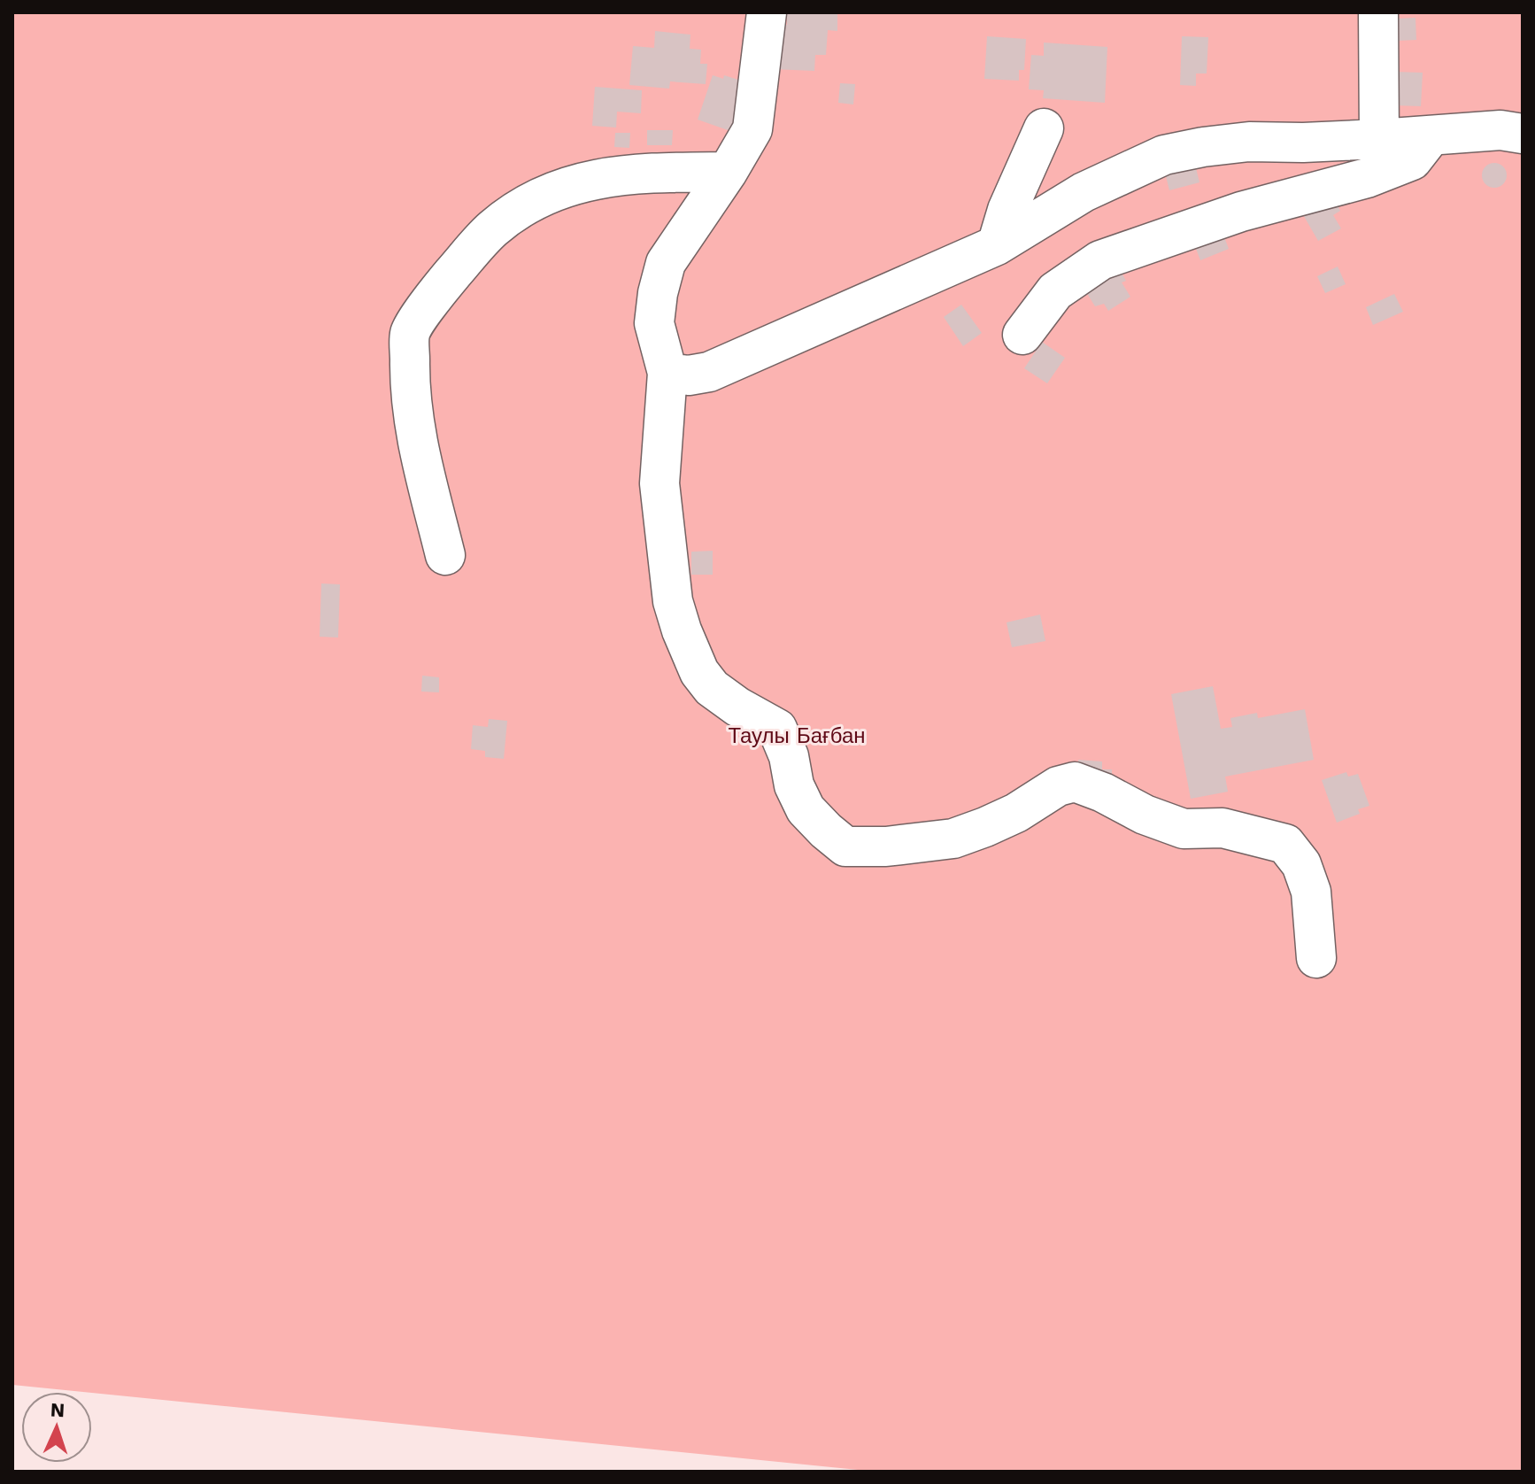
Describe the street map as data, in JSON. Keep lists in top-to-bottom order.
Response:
{
  "parks": ["Таулы Бағбан"],
  "north": "top"
}
